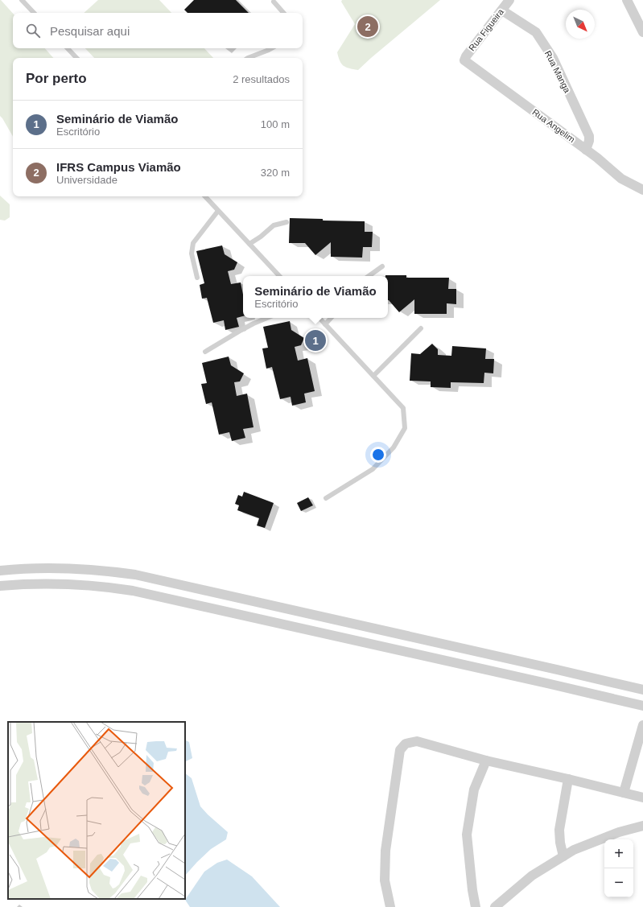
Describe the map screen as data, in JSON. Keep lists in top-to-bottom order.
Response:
{
  "streets": {
    "street": ["Rua Figueira", "Rua Manga", "Rua Angelim"]
  },
  "crossings": [
    ["Rua Figueira", "Rua Manga"],
    ["Rua Figueira", "Rua Angelim"],
    ["Rua Manga", "Rua Angelim"]
  ],
  "north": "bottom right",
  "page": {
    "search": "Pesquisar aqui",
    "pins": ["2", "1"],
    "heading": ["Por perto", "2 resultados"],
    "list": [
      {
        "mark": "1",
        "name": "Seminário de Viamão",
        "note": "Escritório",
        "value": "100 m"
      },
      {
        "mark": "2",
        "name": "IFRS Campus Viamão",
        "note": "Universidade",
        "value": "320 m"
      }
    ],
    "popup": ["Seminário de Viamão", "Escritório"],
    "map_buttons": ["+", "−"]
  }
}
